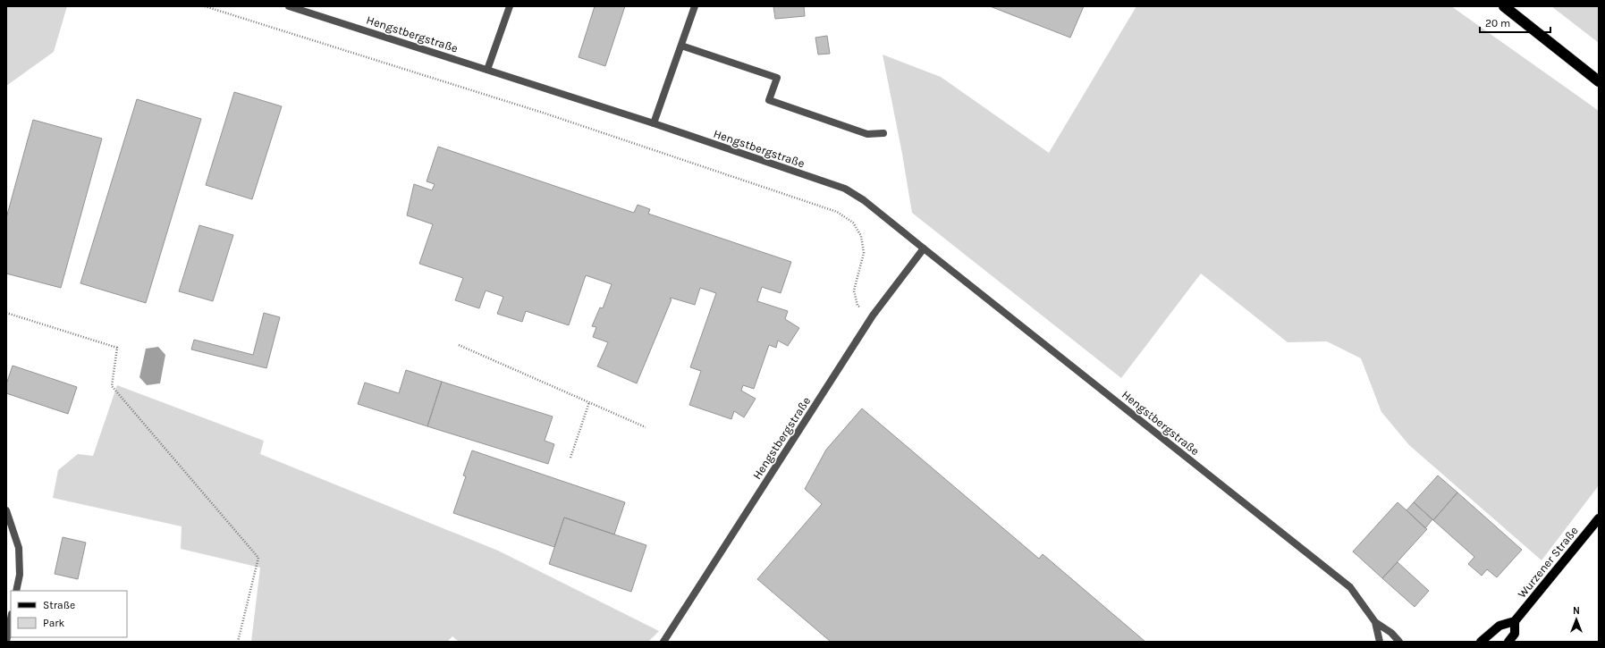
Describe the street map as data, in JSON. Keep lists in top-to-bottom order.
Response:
{
  "streets": {
    "main road": ["Wurzener Straße"],
    "street": ["Hengstbergstraße"]
  },
  "legend": ["Straße", "Park"],
  "scale_bar": "20 m",
  "north": "top"
}
